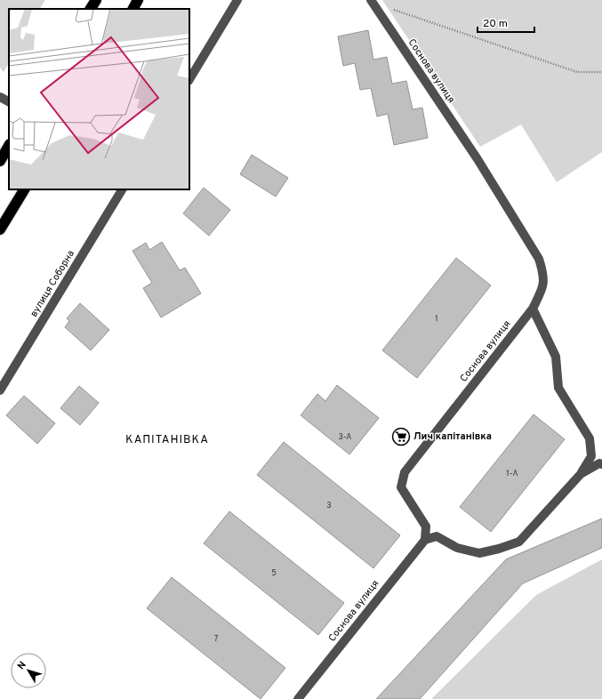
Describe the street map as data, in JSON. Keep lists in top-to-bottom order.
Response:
{
  "streets": {
    "street": ["Соснова вулиця", "вулиця Соборна"]
  },
  "districts": ["КАПІТАНІВКА"],
  "places": {
    "supermarket": ["Лич капітанівка"]
  },
  "house_numbers": [
    "1",
    "3-А",
    "1-А",
    "3",
    "5",
    "7"
  ],
  "scale_bar": "20 m",
  "north": "top left"
}
